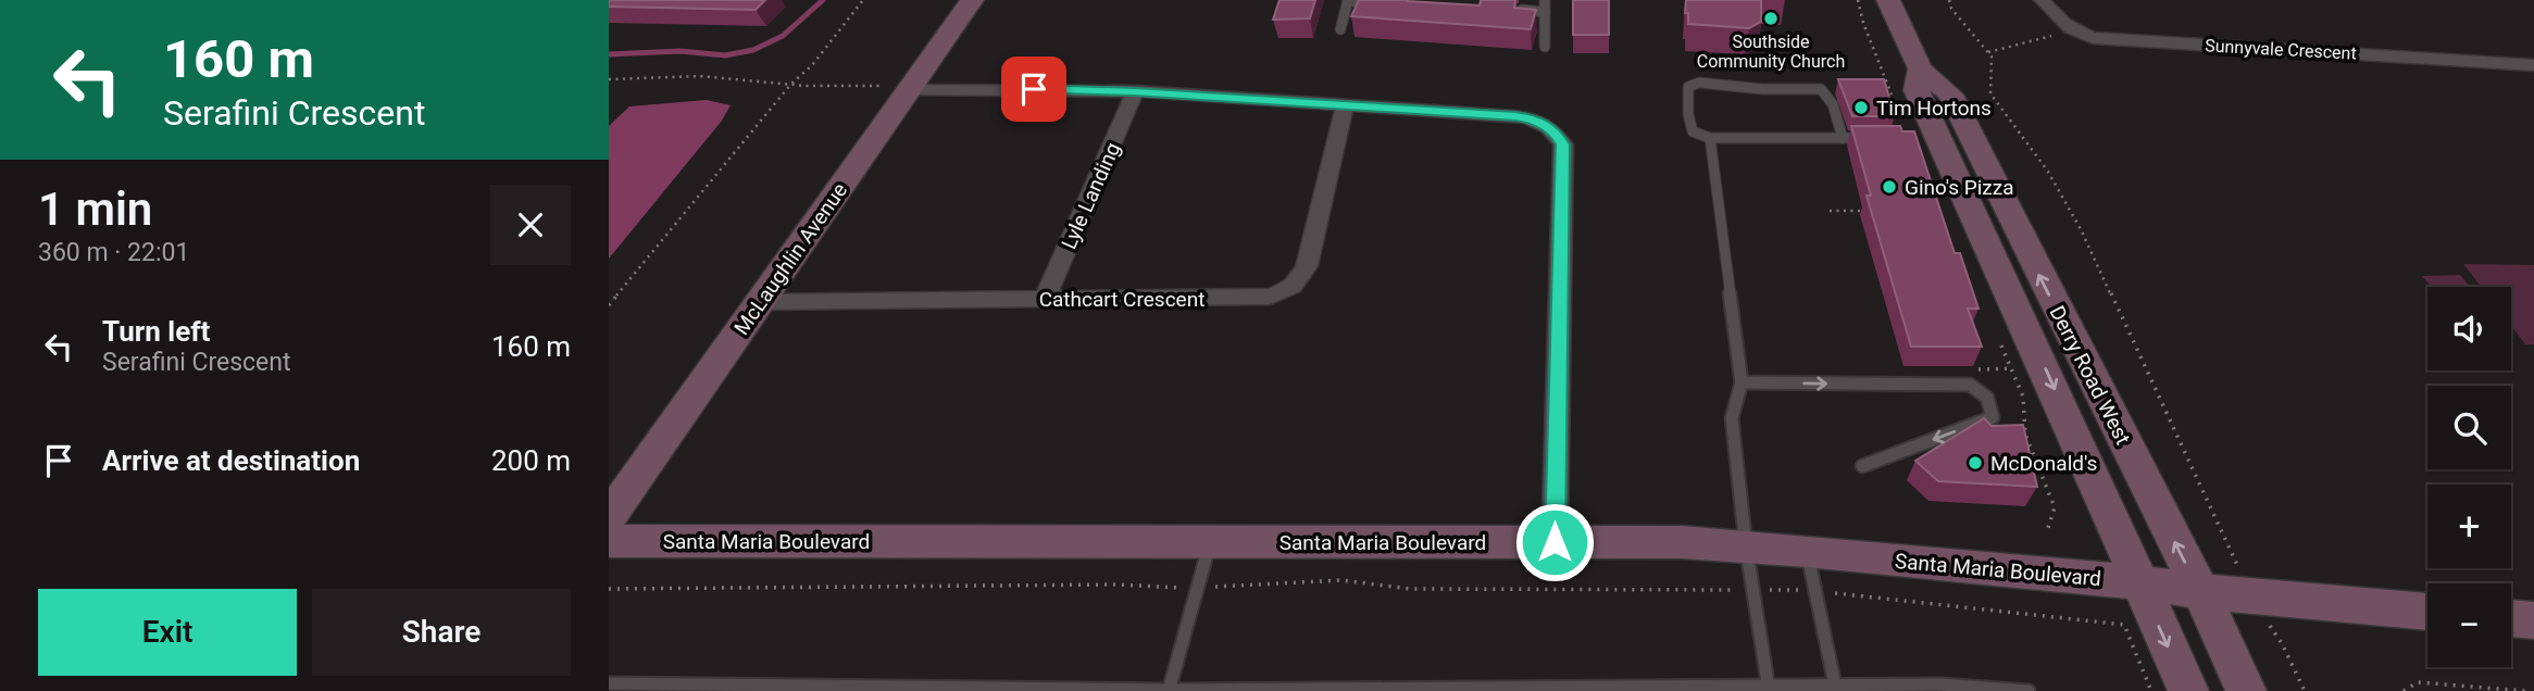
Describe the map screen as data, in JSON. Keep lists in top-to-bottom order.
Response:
{
  "streets": {
    "street": [
      "Sunnyvale Crescent",
      "Lyle Landing",
      "McLaughlin Avenue",
      "Cathcart Crescent",
      "Derry Road West",
      "Santa Maria Boulevard"
    ]
  },
  "crossings": [
    ["Lyle Landing", "Cathcart Crescent"],
    ["McLaughlin Avenue", "Cathcart Crescent"],
    ["Derry Road West", "Santa Maria Boulevard"]
  ],
  "places": [
    "Southside Community Church",
    "Tim Hortons",
    "Gino's Pizza",
    "McDonald's"
  ],
  "page": {
    "turn": ["160 m", "Serafini Crescent"],
    "heading": ["1 min", "360 m · 22:01"],
    "map_buttons": ["+", "−"],
    "list": [
      {
        "name": "Turn left",
        "note": "Serafini Crescent",
        "value": "160 m"
      },
      {
        "name": "Arrive at destination",
        "value": "200 m"
      }
    ],
    "buttons": ["Exit", "Share"]
  }
}
